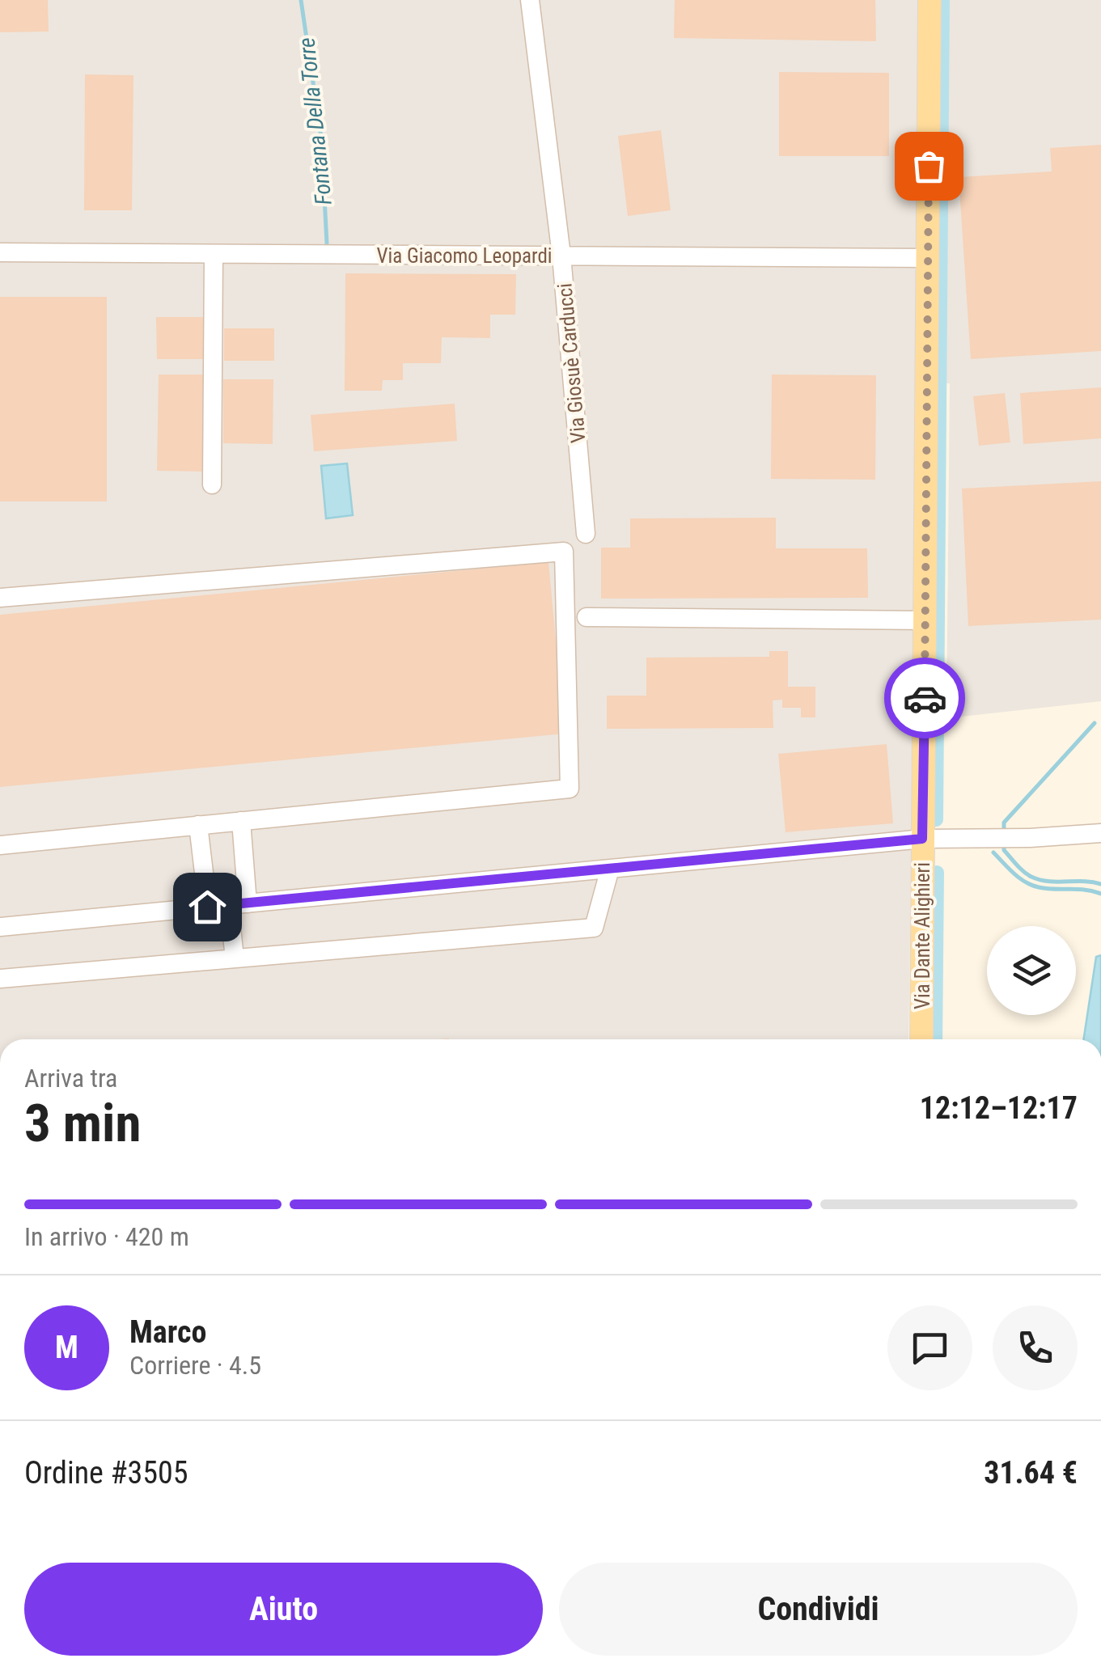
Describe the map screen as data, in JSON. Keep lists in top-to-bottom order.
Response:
{
  "streets": {
    "main road": ["Via Dante Alighieri"],
    "street": ["Via Giacomo Leopardi", "Via Giosuè Carducci"]
  },
  "crossings": [
    ["Via Giacomo Leopardi", "Via Giosuè Carducci"],
    ["Via Giacomo Leopardi", "Via Dante Alighieri"]
  ],
  "water": ["Fontana Della Torre"],
  "page": {
    "heading": ["3 min", "Arriva tra", "12:12–12:17"],
    "panel": [
      "Marco",
      "Corriere · 4.5",
      "Ordine #3505",
      "31.64 €"
    ],
    "bar": "In arrivo · 420 m",
    "round": "M",
    "buttons": ["Aiuto", "Condividi"]
  }
}
